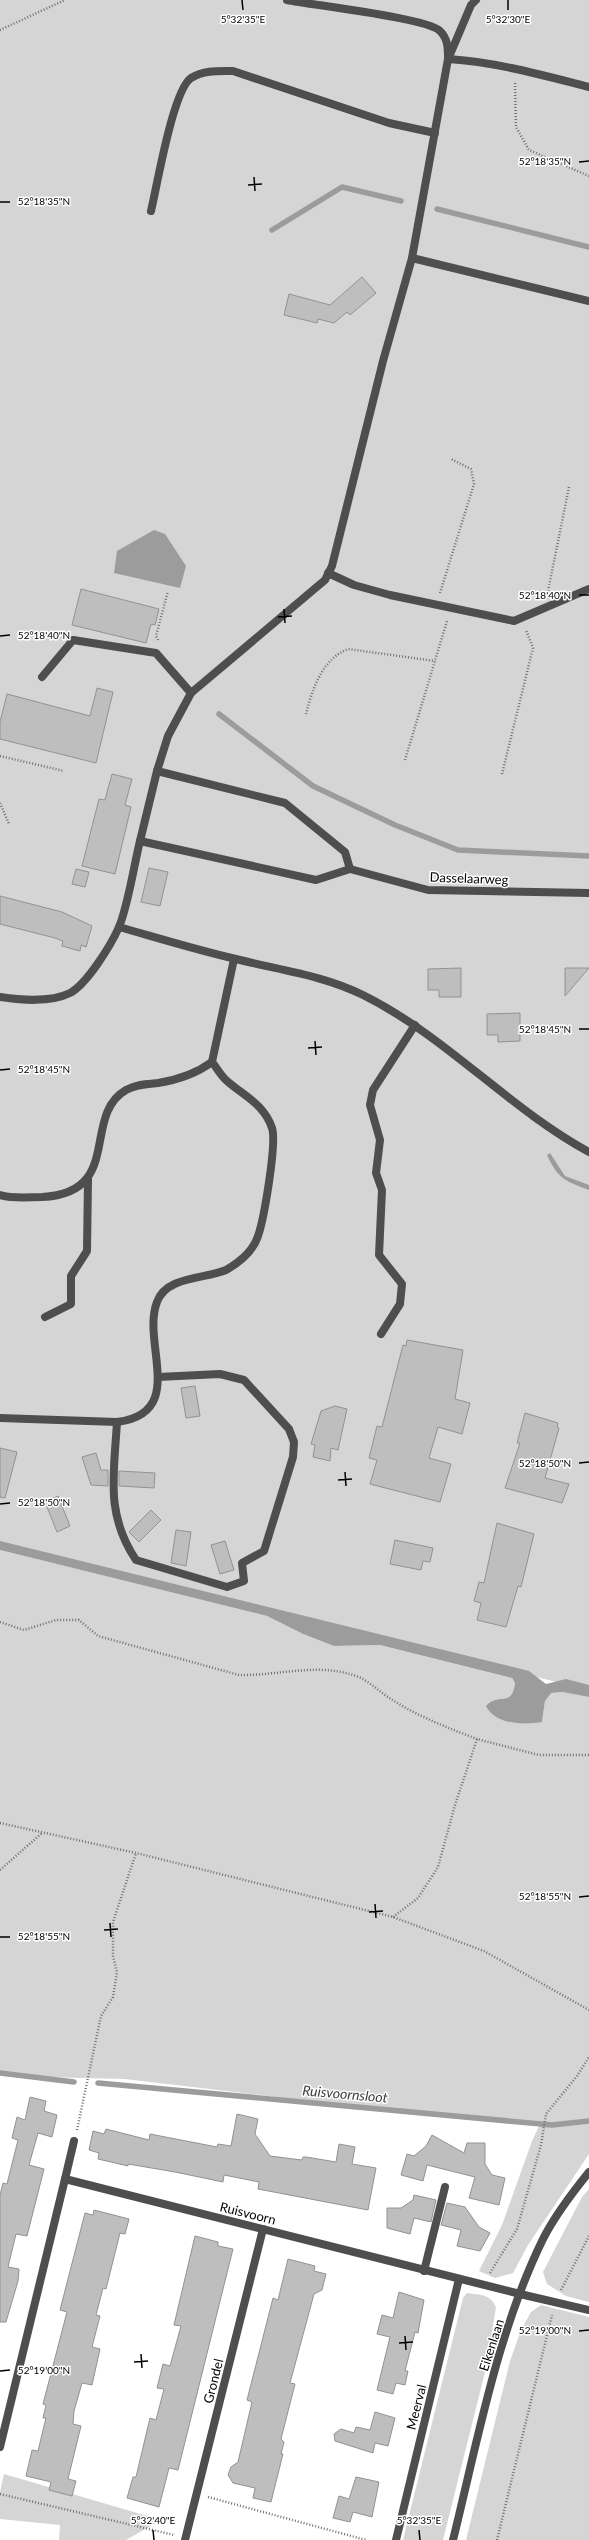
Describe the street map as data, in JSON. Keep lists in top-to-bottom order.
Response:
{
  "streets": {
    "street": [
      "Dasselaarweg",
      "Ruisvoorn",
      "Eikenlaan",
      "Grondel",
      "Meerval"
    ]
  },
  "crossings": [
    ["Ruisvoorn", "Eikenlaan"],
    ["Ruisvoorn", "Grondel"],
    ["Ruisvoorn", "Meerval"]
  ],
  "water": ["Ruisvoornsloot"],
  "coordinates": [
    "5°32'30\"E",
    "5°32'35\"E",
    "52°18'35\"N",
    "52°18'40\"N",
    "52°18'45\"N",
    "52°18'50\"N",
    "52°18'55\"N",
    "52°19'00\"N",
    "5°32'40\"E"
  ]
}
